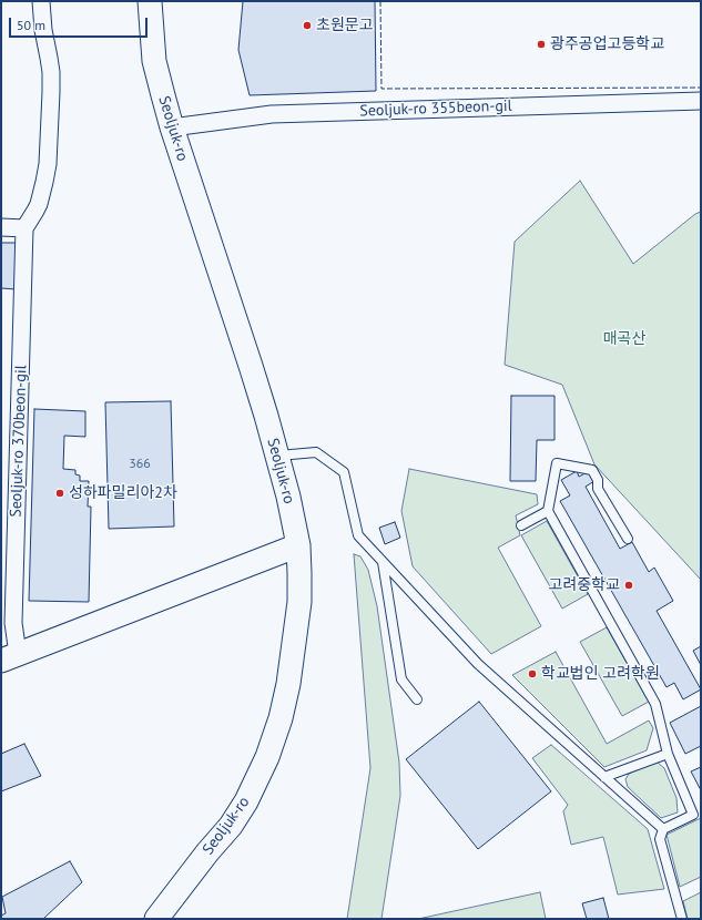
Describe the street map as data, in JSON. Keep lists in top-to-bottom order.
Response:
{
  "streets": {
    "main road": ["Seoljuk-ro", "Seoljuk-ro 370beon-gil"],
    "street": ["Seoljuk-ro 355beon-gil"]
  },
  "crossings": [
    ["Seoljuk-ro 355beon-gil", "Seoljuk-ro"],
    ["Seoljuk-ro", "Seoljuk-ro 370beon-gil"]
  ],
  "parks": ["매곡산"],
  "places": [
    "초원문고",
    "광주공업고등학교",
    "성하파밀리아2차",
    "고려중학교",
    "학교법인 고려학원"
  ],
  "house_numbers": ["366"],
  "scale_bar": "50 m"
}
